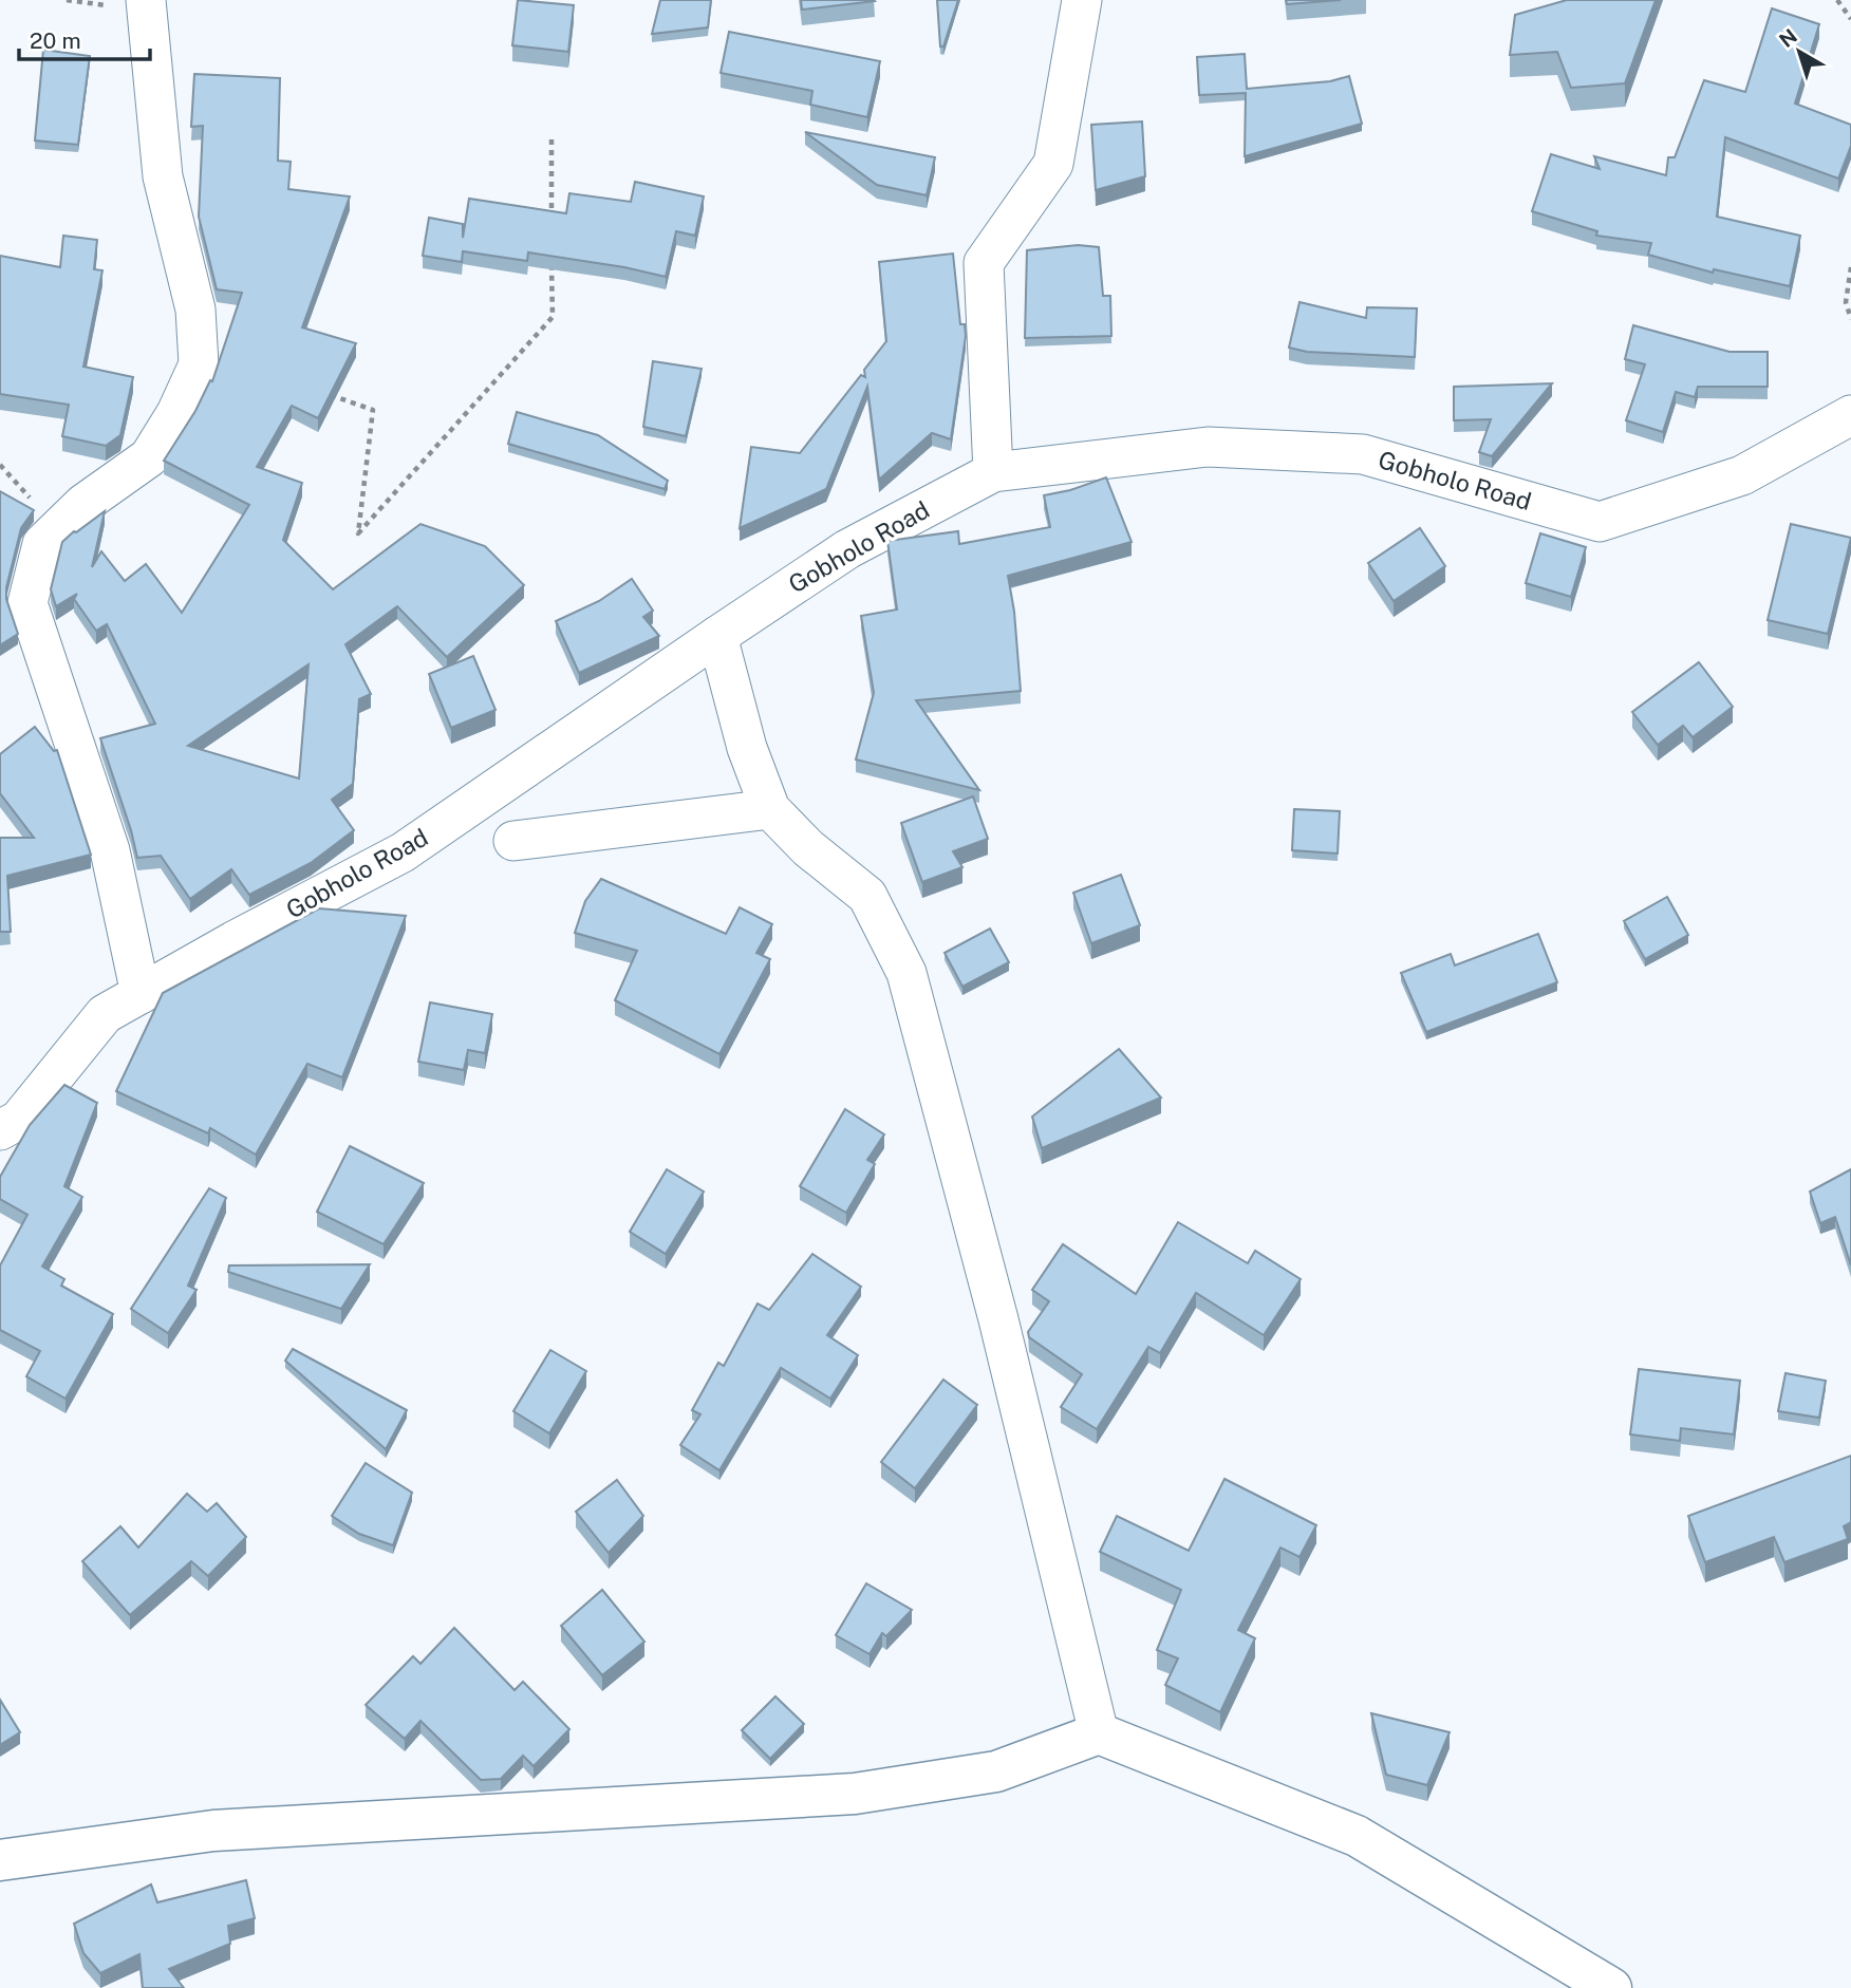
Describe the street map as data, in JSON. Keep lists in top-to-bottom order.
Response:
{
  "streets": {
    "street": ["Gobholo Road"]
  },
  "scale_bar": "20 m",
  "north": "top left"
}
